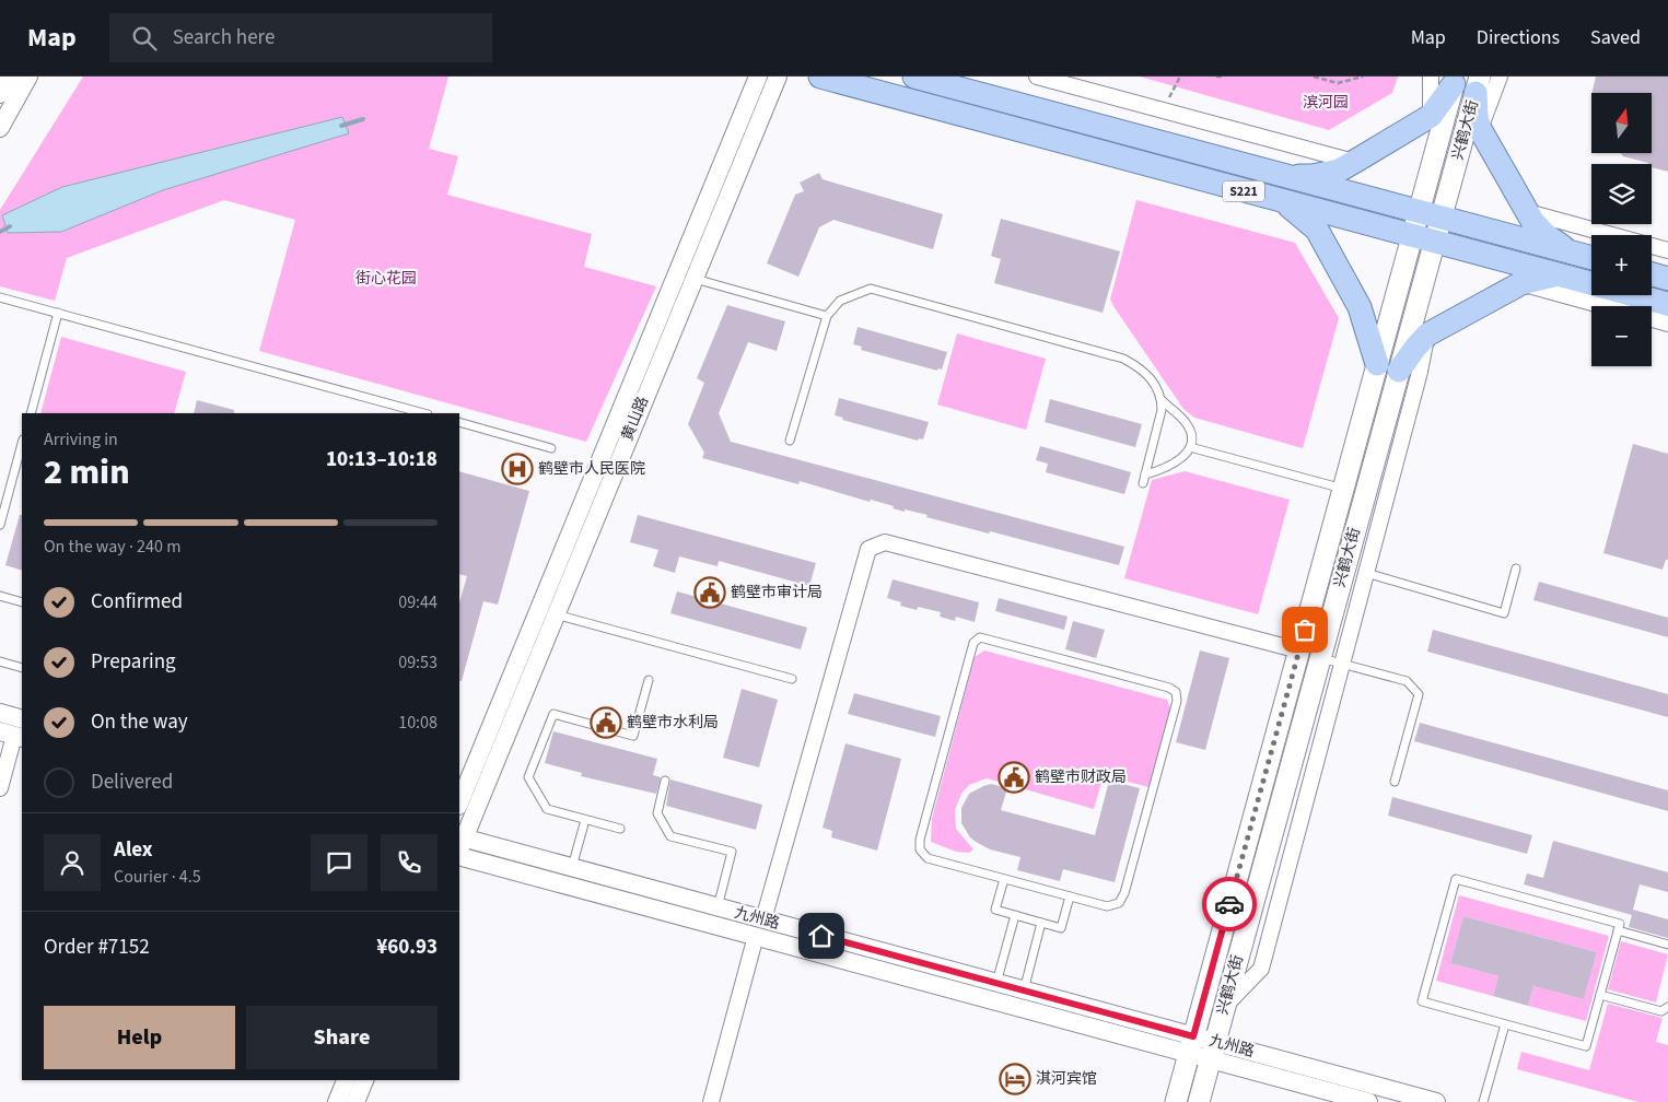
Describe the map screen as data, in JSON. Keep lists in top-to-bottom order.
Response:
{
  "streets": {
    "main road": ["兴鹤大街", "S221"],
    "street": ["黄山路", "九州路"]
  },
  "crossings": [
    ["兴鹤大街", "S221"],
    ["兴鹤大街", "九州路"],
    ["黄山路", "九州路"]
  ],
  "parks": ["滨河园", "街心花园"],
  "places": {
    "hospital": ["鹤壁市人民医院"],
    "public building": ["鹤壁市审计局", "鹤壁市水利局", "鹤壁市财政局"],
    "hotel": ["淇河宾馆"]
  },
  "north": "top",
  "page": {
    "header": "Map",
    "search": "Search here",
    "nav": ["Map", "Directions", "Saved"],
    "map_buttons": ["+", "−"],
    "heading": ["2 min", "Arriving in", "10:13–10:18"],
    "panel": [
      "Alex",
      "Courier · 4.5",
      "Order #7152",
      "¥60.93"
    ],
    "bar": "On the way · 240 m",
    "list": [
      ["Confirmed", "09:44"],
      ["Preparing", "09:53"],
      ["On the way", "10:08"],
      "Delivered"
    ],
    "buttons": ["Help", "Share"]
  }
}
